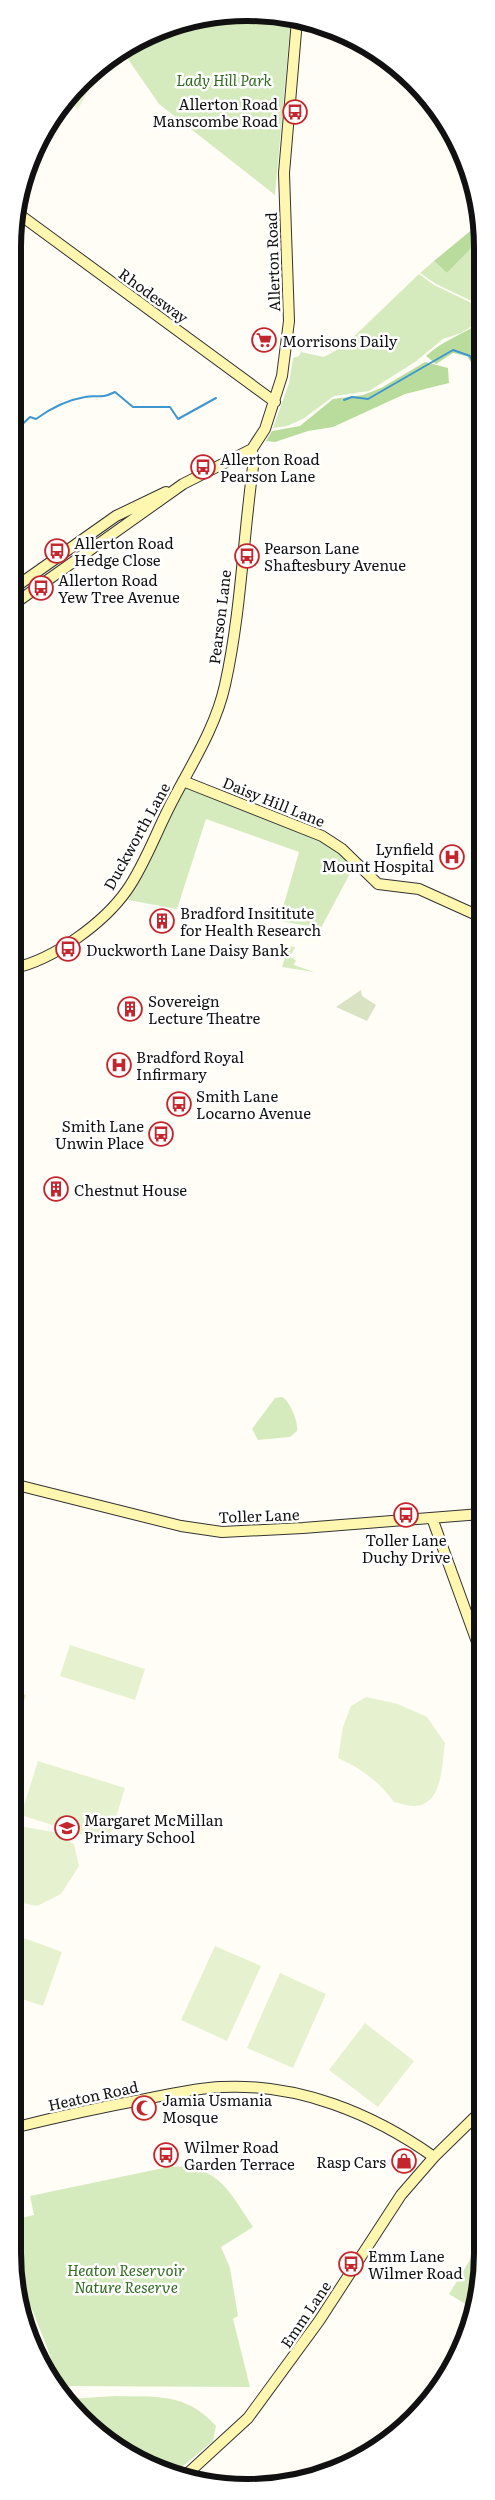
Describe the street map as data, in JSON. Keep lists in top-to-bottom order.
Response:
{
  "streets": {
    "street": [
      "Allerton Road",
      "Rhodesway",
      "Pearson Lane",
      "Daisy Hill Lane",
      "Duckworth Lane",
      "Toller Lane",
      "Heaton Road",
      "Emm Lane"
    ]
  },
  "crossings": [
    ["Allerton Road", "Rhodesway"],
    ["Allerton Road", "Pearson Lane"],
    ["Pearson Lane", "Daisy Hill Lane"],
    ["Pearson Lane", "Duckworth Lane"],
    ["Daisy Hill Lane", "Duckworth Lane"],
    ["Heaton Road", "Emm Lane"]
  ],
  "parks": ["Lady Hill Park", "Heaton Reservoir Nature Reserve"],
  "places": {
    "bus stop": [
      "Allerton Road Manscombe Road",
      "Allerton Road Pearson Lane",
      "Allerton Road Hedge Close",
      "Pearson Lane Shaftesbury Avenue",
      "Allerton Road Yew Tree Avenue",
      "Duckworth Lane Daisy Bank",
      "Smith Lane Locarno Avenue",
      "Smith Lane Unwin Place",
      "Toller Lane Duchy Drive",
      "Wilmer Road Garden Terrace",
      "Emm Lane Wilmer Road"
    ],
    "supermarket": ["Morrisons Daily"],
    "hospital": ["Lynfield Mount Hospital", "Bradford Royal Infirmary"],
    "building": ["Bradford Insititute for Health Research", "Sovereign Lecture Theatre", "Chestnut House"],
    "school or university": ["Margaret McMillan Primary School"],
    "mosque": ["Jamia Usmania Mosque"],
    "shop": ["Rasp Cars"]
  }
}
